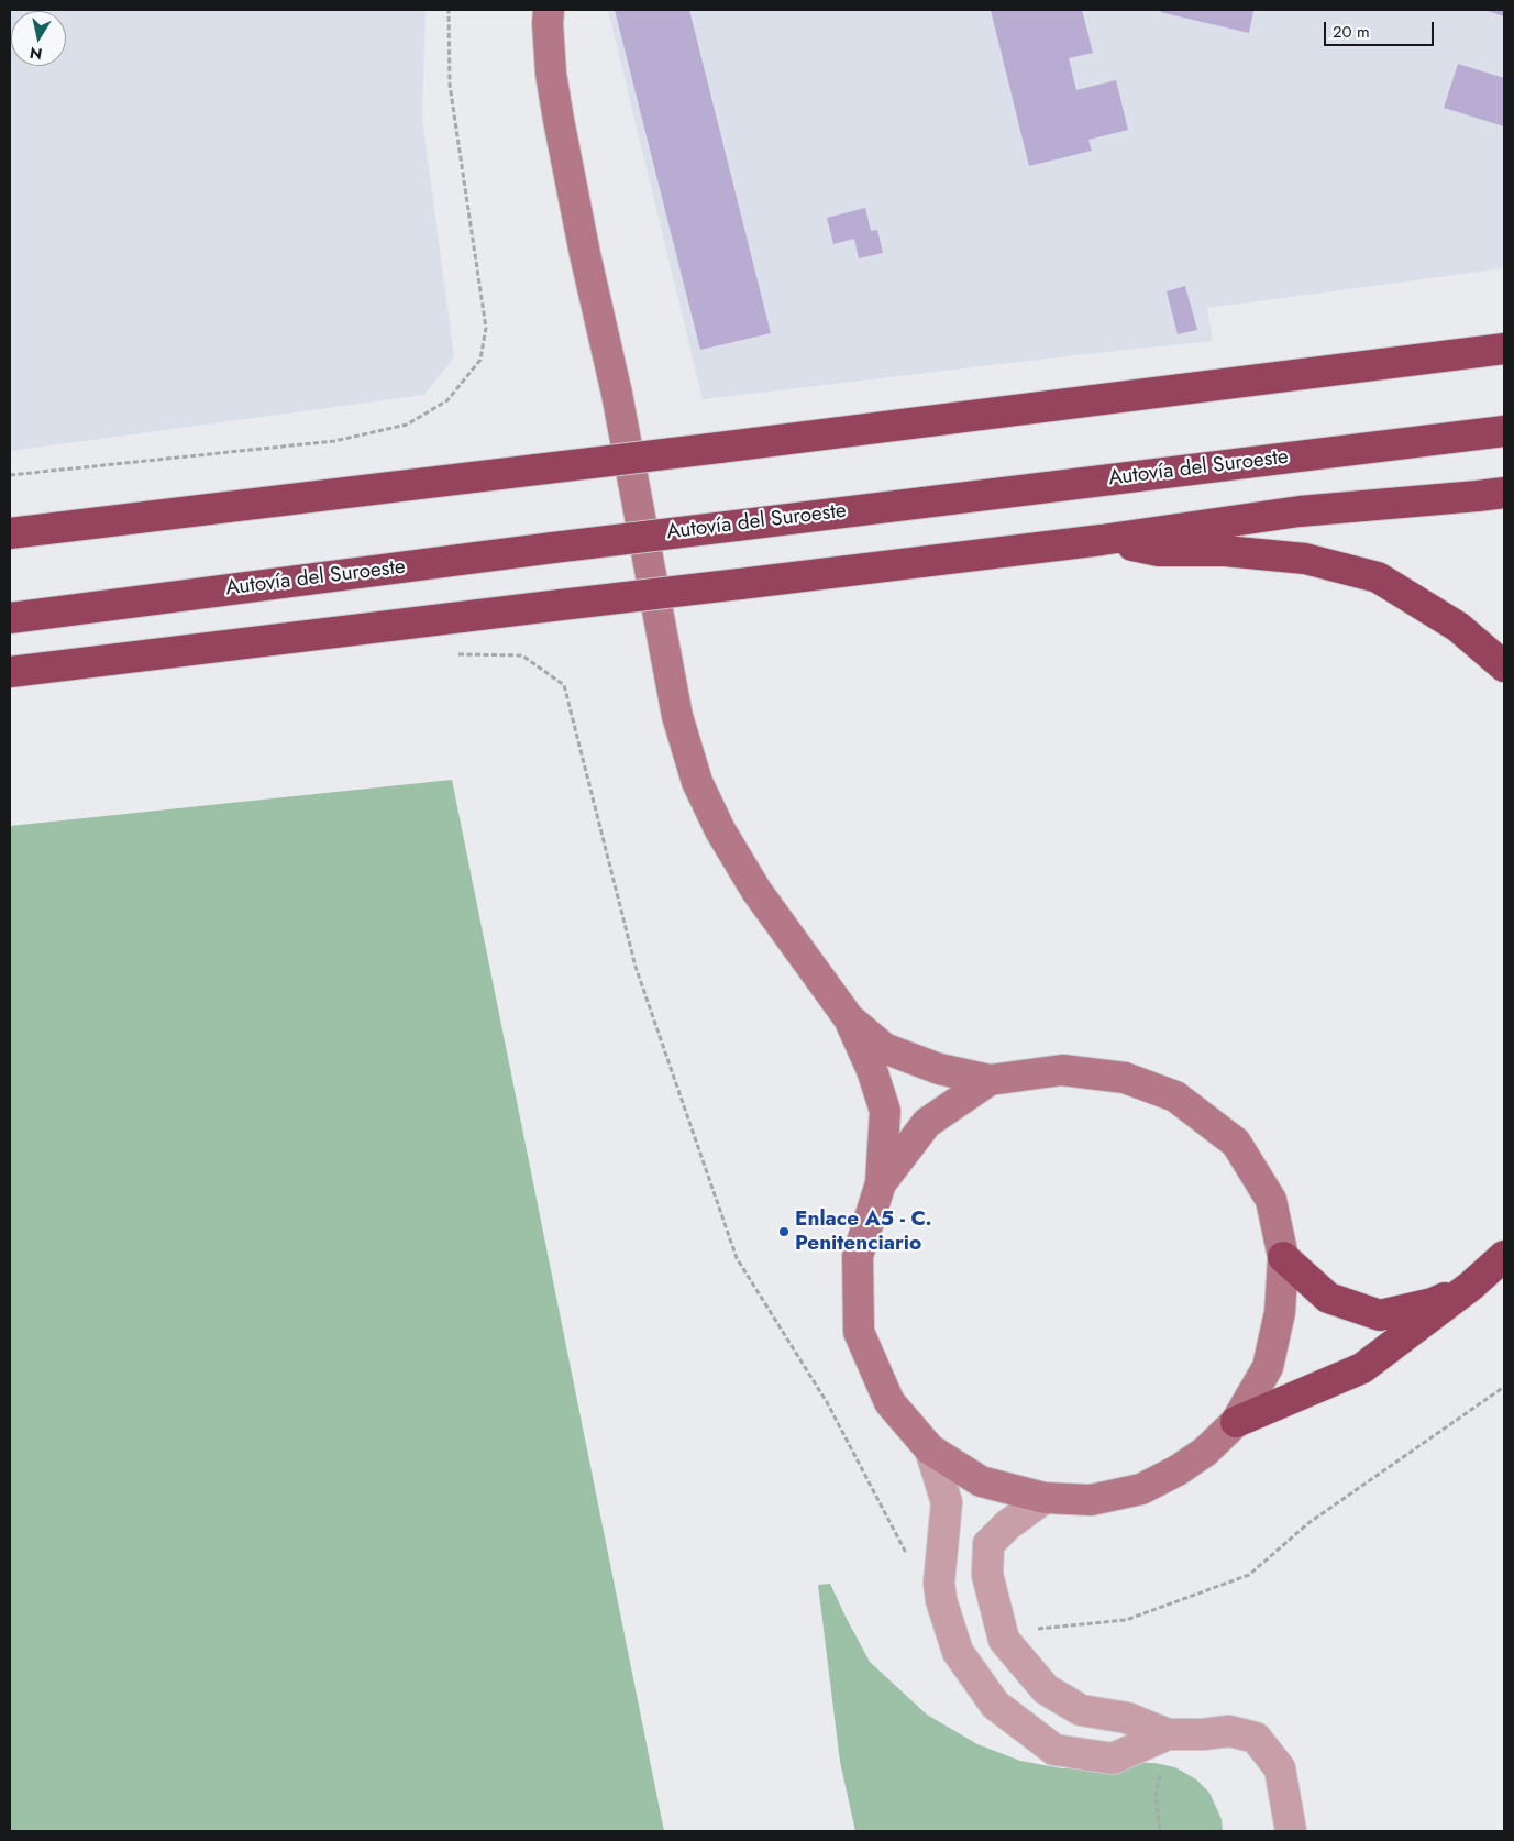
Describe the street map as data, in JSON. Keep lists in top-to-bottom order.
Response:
{
  "streets": {
    "highway": ["Autovía del Suroeste"]
  },
  "places": ["Enlace A5 - C. Penitenciario"],
  "scale_bar": "20 m",
  "north": "bottom"
}
